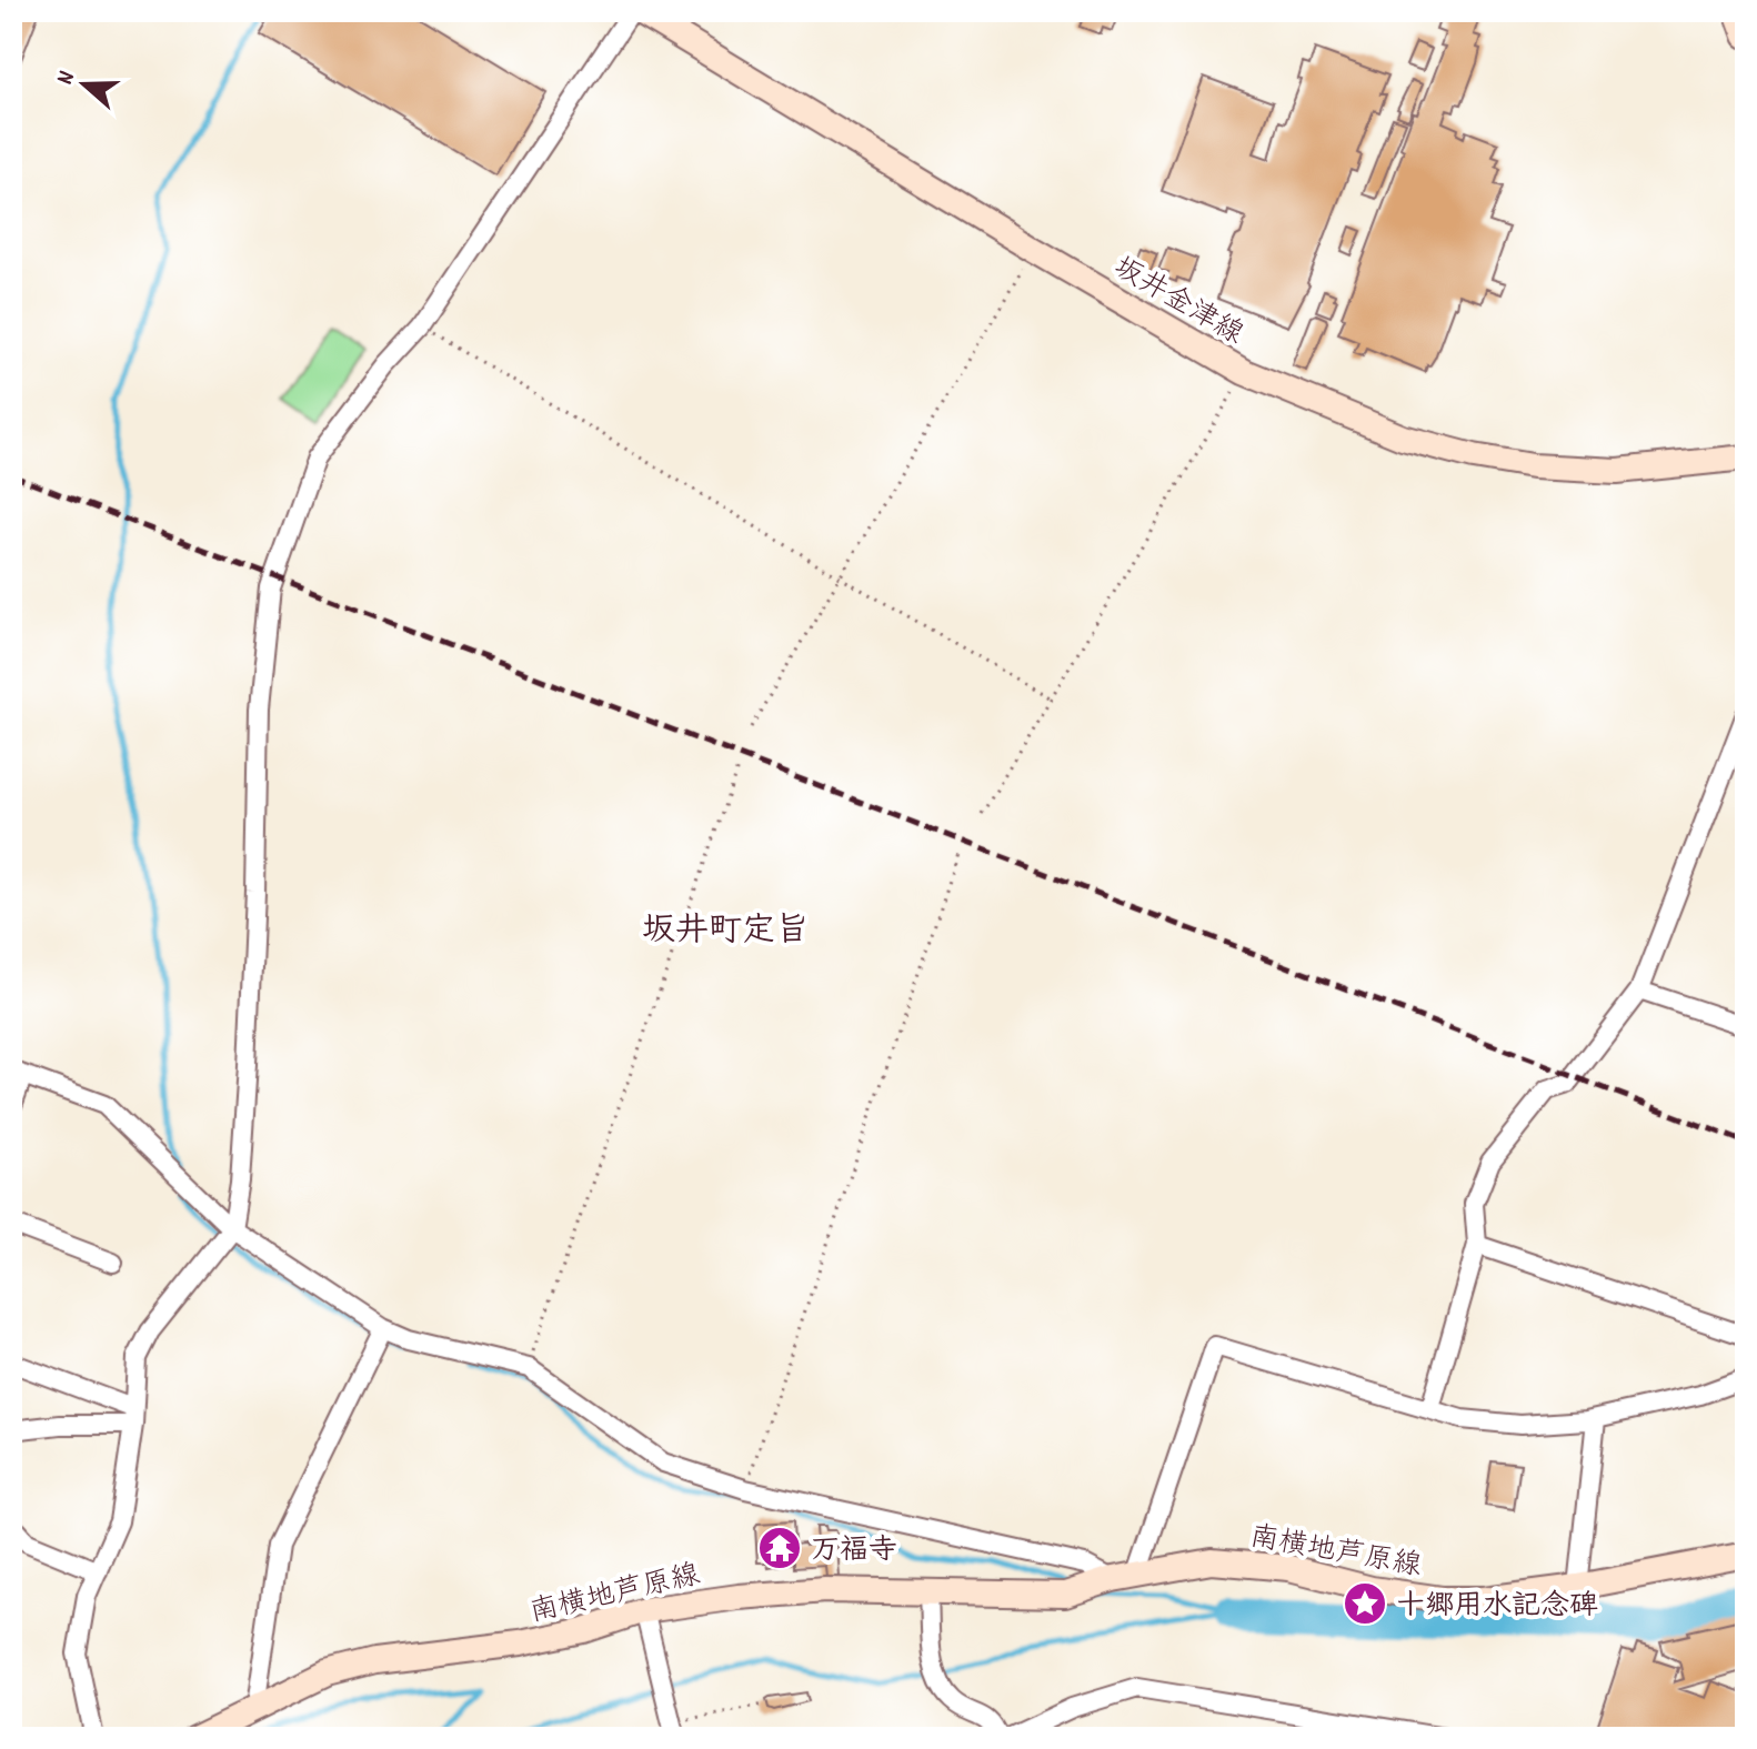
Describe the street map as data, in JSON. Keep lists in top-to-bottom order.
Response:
{
  "streets": {
    "main road": ["坂井金津線", "南横地芦原線"]
  },
  "districts": ["坂井町定旨"],
  "places": {
    "temple": ["万福寺"],
    "place": ["十郷用水記念碑"]
  },
  "north": "left"
}
